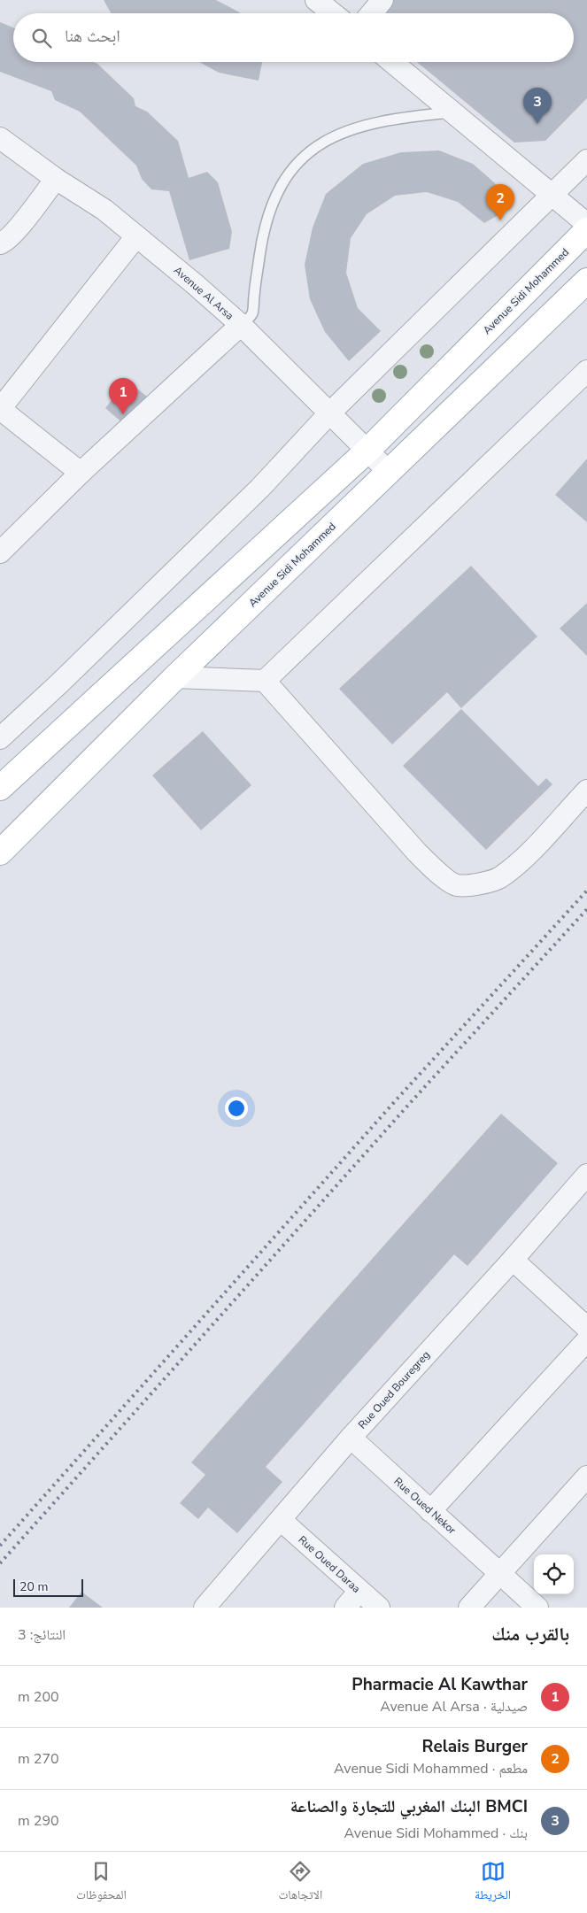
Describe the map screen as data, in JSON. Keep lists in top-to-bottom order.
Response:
{
  "streets": {
    "main road": ["Avenue Sidi Mohammed"],
    "street": [
      "Avenue Al Arsa",
      "Rue Oued Bouregreg",
      "Rue Oued Nekor",
      "Rue Oued Daraa"
    ]
  },
  "crossings": [
    ["Avenue Sidi Mohammed", "Avenue Al Arsa"],
    ["Rue Oued Bouregreg", "Rue Oued Nekor"],
    ["Rue Oued Bouregreg", "Rue Oued Daraa"]
  ],
  "scale_bar": "20 m",
  "page": {
    "search": "ابحث هنا",
    "pins": ["3", "2", "1"],
    "scale": "20 m",
    "heading": ["بالقرب منك", "النتائج: 3"],
    "list": [
      {
        "mark": "1",
        "name": "Pharmacie Al Kawthar",
        "note": "صيدلية · Avenue Al Arsa",
        "value": "200 m"
      },
      {
        "mark": "2",
        "name": "Relais Burger",
        "note": "مطعم · Avenue Sidi Mohammed",
        "value": "270 m"
      },
      {
        "mark": "3",
        "name": "BMCI البنك المغربي للتجارة والصناعة",
        "note": "بنك · Avenue Sidi Mohammed",
        "value": "290 m"
      }
    ],
    "nav": ["الخريطة", "الاتجاهات", "المحفوظات"]
  }
}
